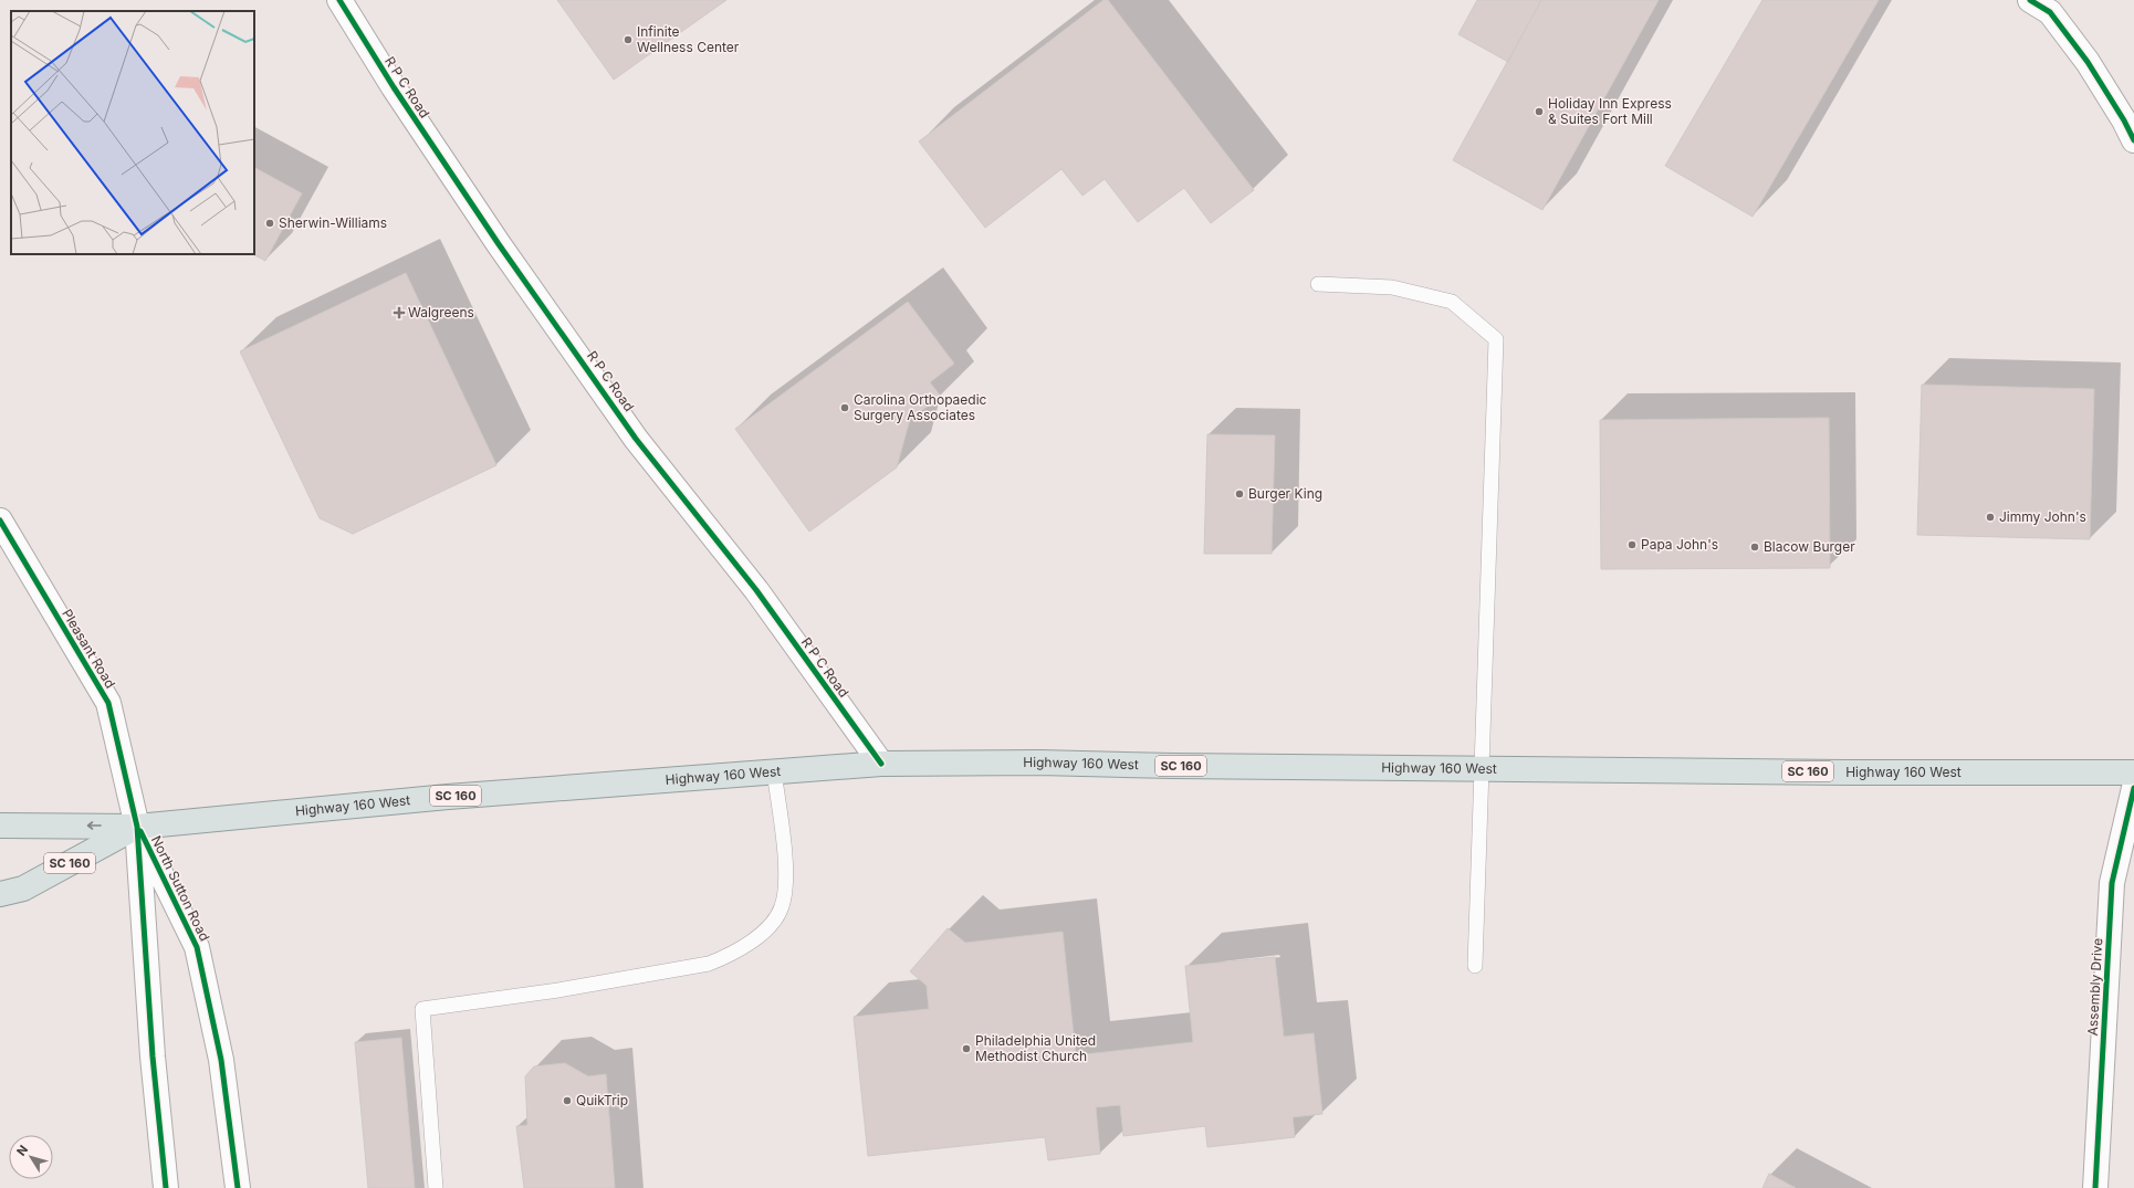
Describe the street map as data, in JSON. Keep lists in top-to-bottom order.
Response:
{
  "streets": {
    "main road": ["Highway 160 West", "SC 160"],
    "street": [
      "R P C Road",
      "Pleasant Road",
      "North Sutton Road",
      "Assembly Drive"
    ]
  },
  "crossings": [
    ["R P C Road", "Highway 160 West"],
    ["Pleasant Road", "Highway 160 West"],
    ["Pleasant Road", "North Sutton Road"],
    ["Highway 160 West", "North Sutton Road"]
  ],
  "places": {
    "other": [
      "Infinite Wellness Center",
      "Holiday Inn Express & Suites Fort Mill",
      "Sherwin-Williams",
      "Carolina Orthopaedic Surgery Associates",
      "Burger King",
      "Jimmy John's",
      "Papa John's",
      "Blacow Burger",
      "Philadelphia United Methodist Church",
      "QuikTrip"
    ],
    "health": ["Walgreens"]
  },
  "north": "top left"
}
